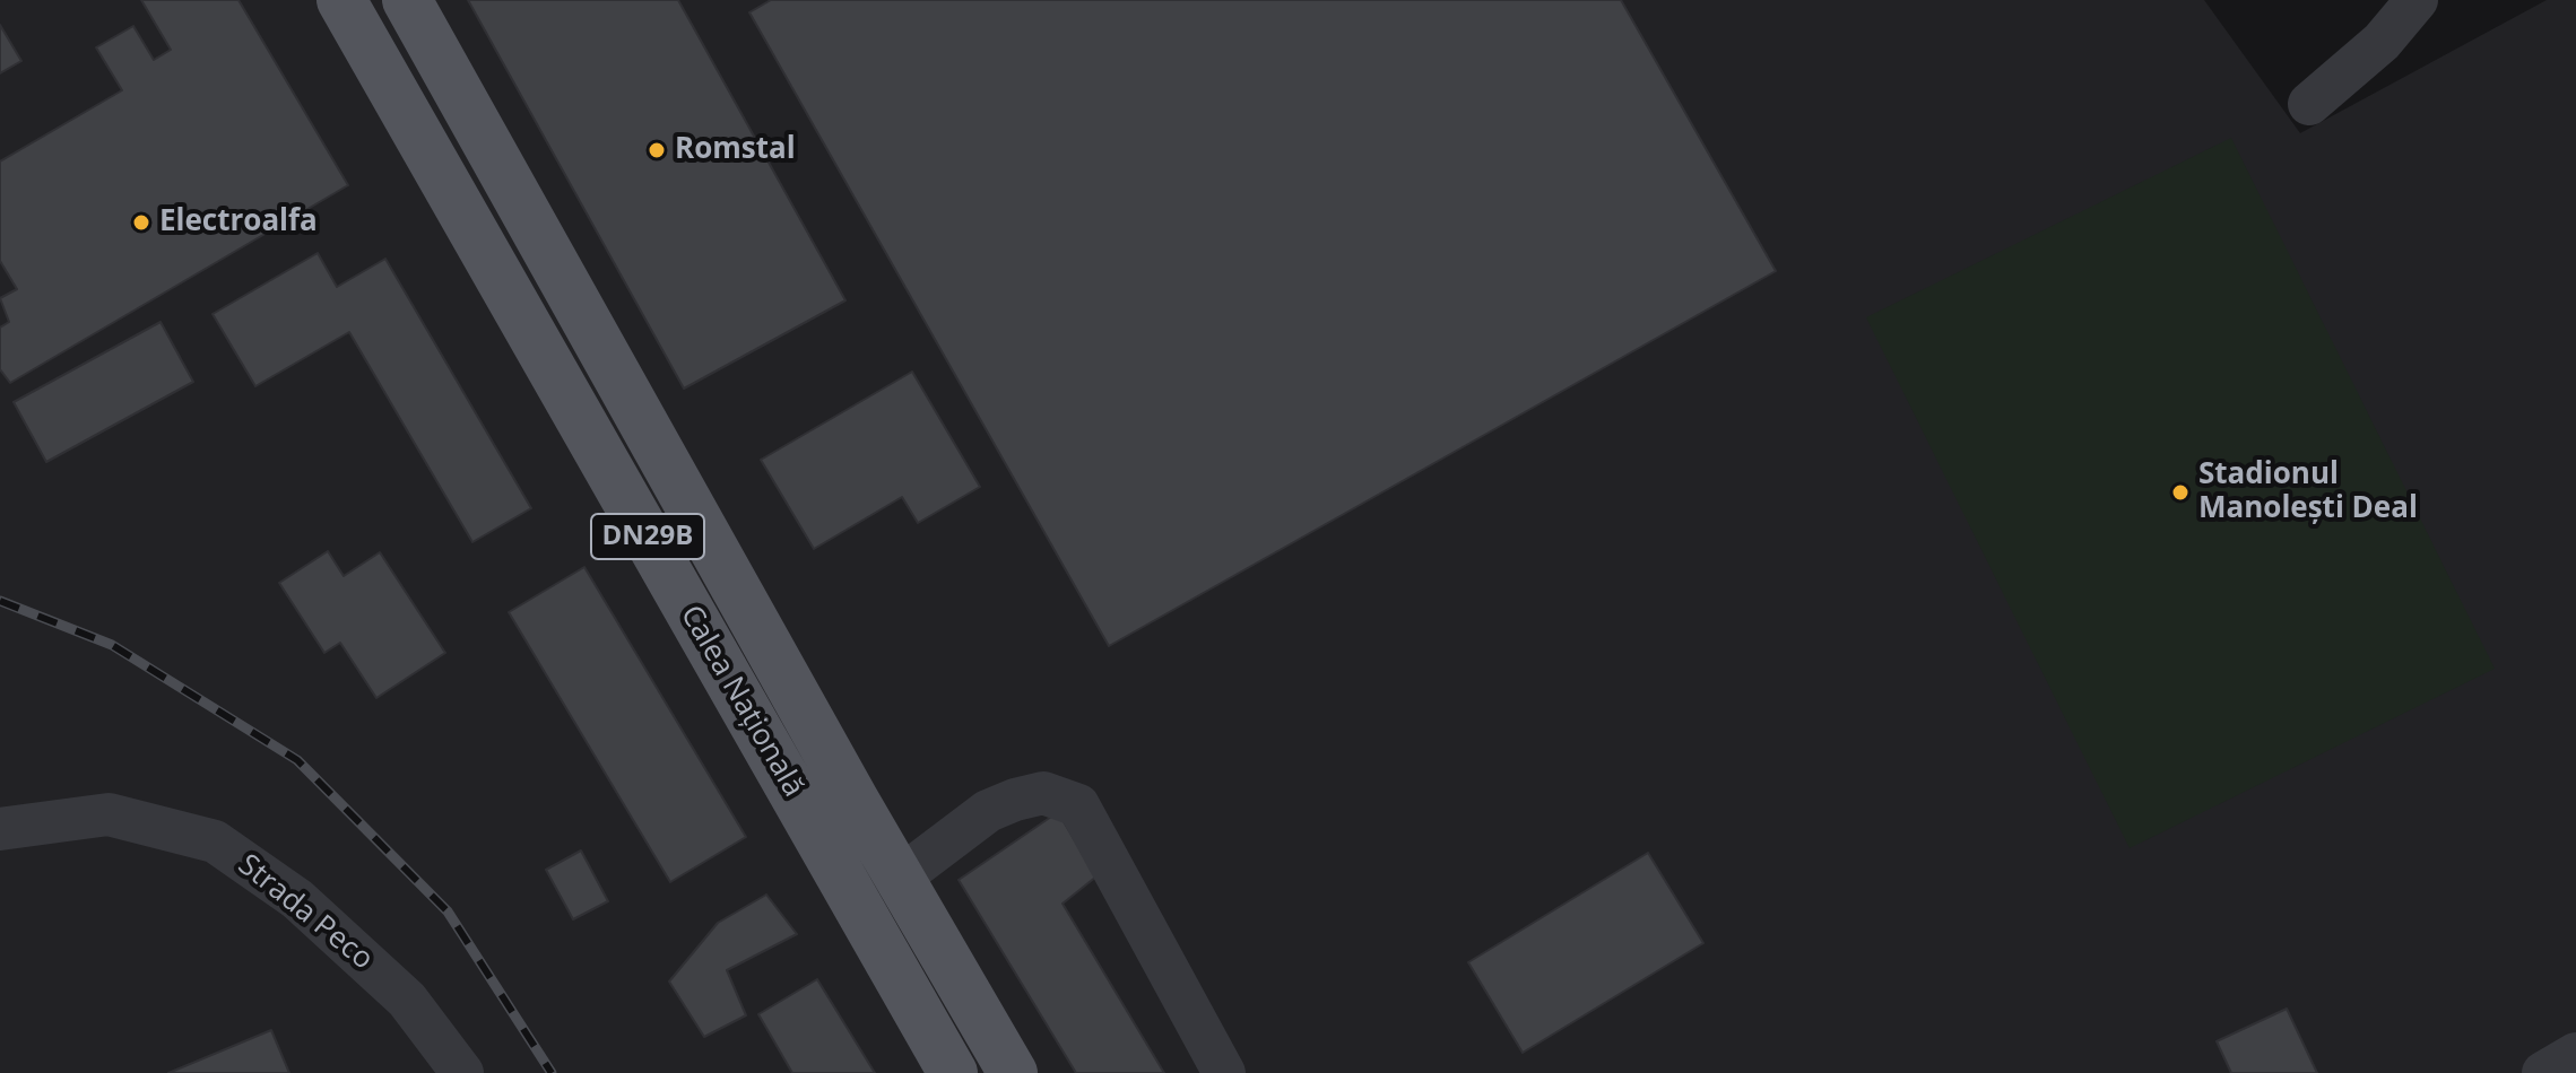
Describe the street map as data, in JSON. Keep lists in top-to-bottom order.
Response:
{
  "streets": {
    "main road": ["DN29B", "Calea Națională"],
    "street": ["Strada Peco"]
  },
  "places": ["Romstal", "Electroalfa", "Stadionul Manolești Deal"]
}
